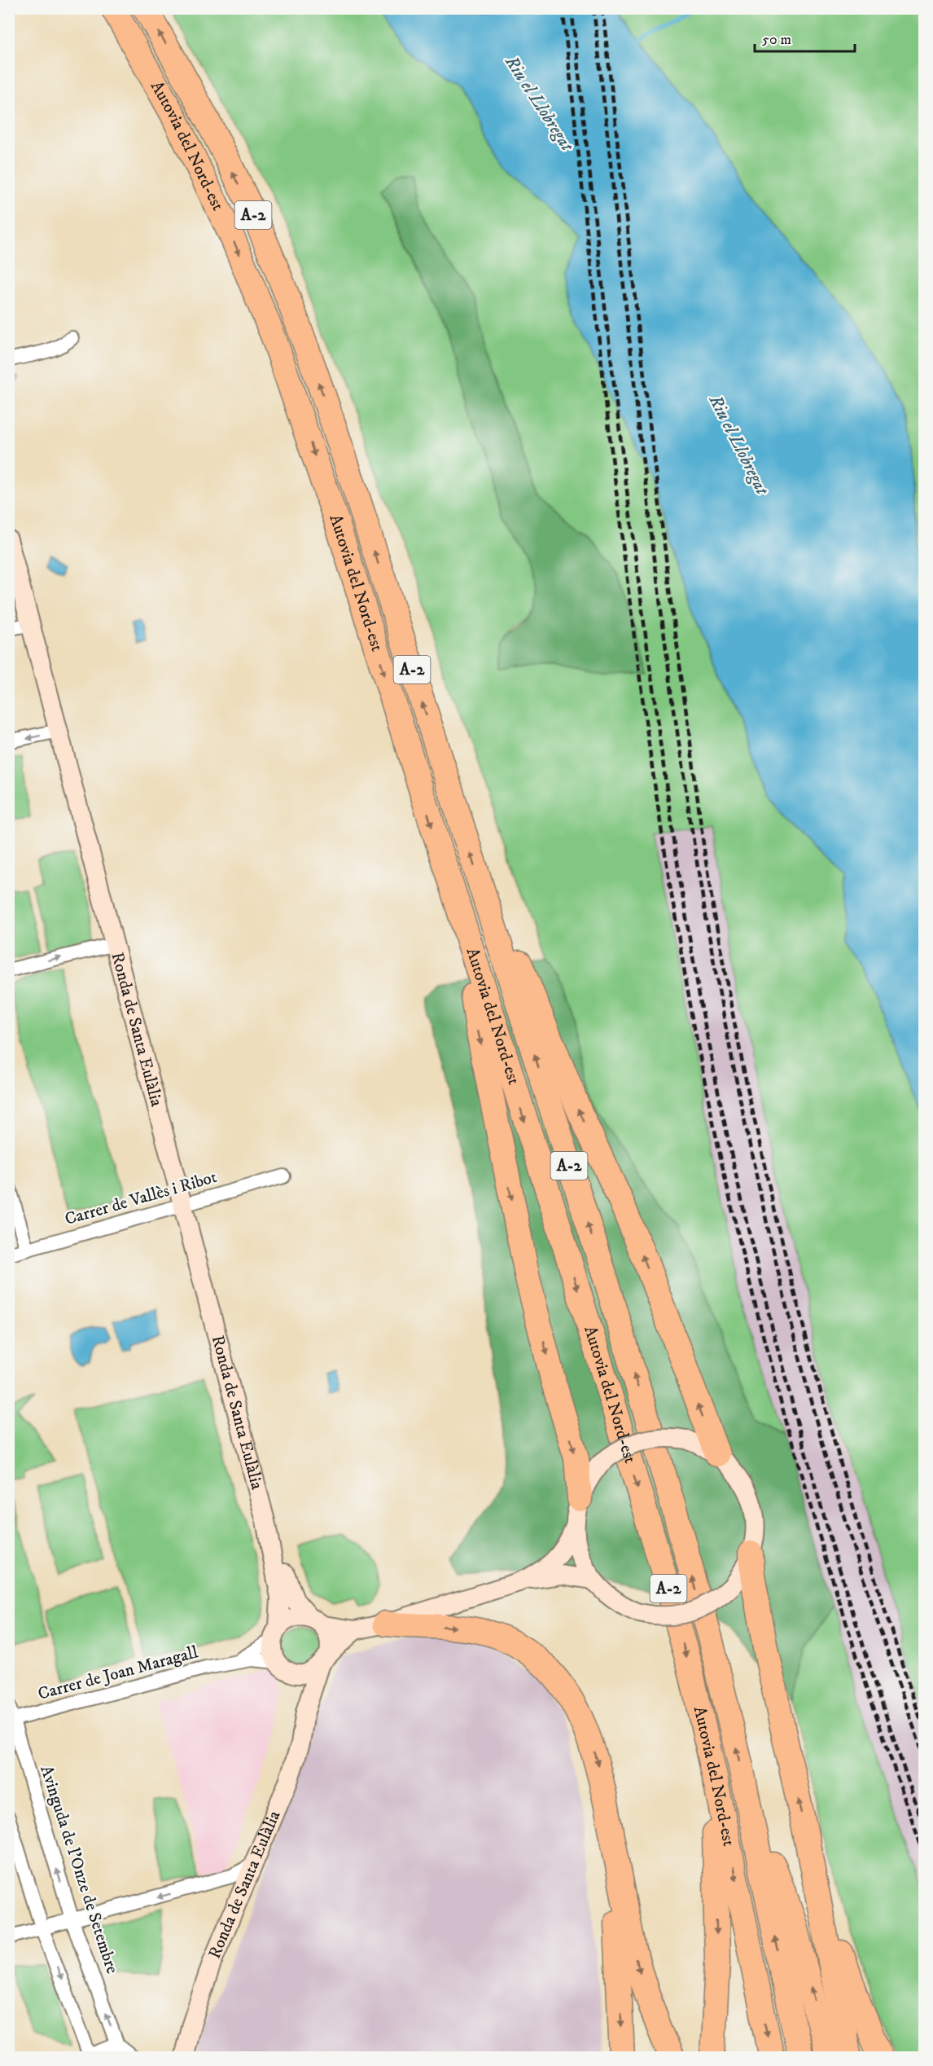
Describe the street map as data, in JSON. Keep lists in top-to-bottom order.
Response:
{
  "streets": {
    "highway": ["Autovia del Nord-est", "A-2"],
    "main road": ["Ronda de Santa Eulàlia"],
    "street": ["Carrer de Vallès i Ribot", "Carrer de Joan Maragall", "Avinguda de l'Onze de Setembre"]
  },
  "crossings": [
    ["Ronda de Santa Eulàlia", "Carrer de Vallès i Ribot"],
    ["Ronda de Santa Eulàlia", "Carrer de Joan Maragall"],
    ["Carrer de Joan Maragall", "Avinguda de l'Onze de Setembre"]
  ],
  "water": ["Riu el Llobregat"],
  "scale_bar": "50 m"
}
